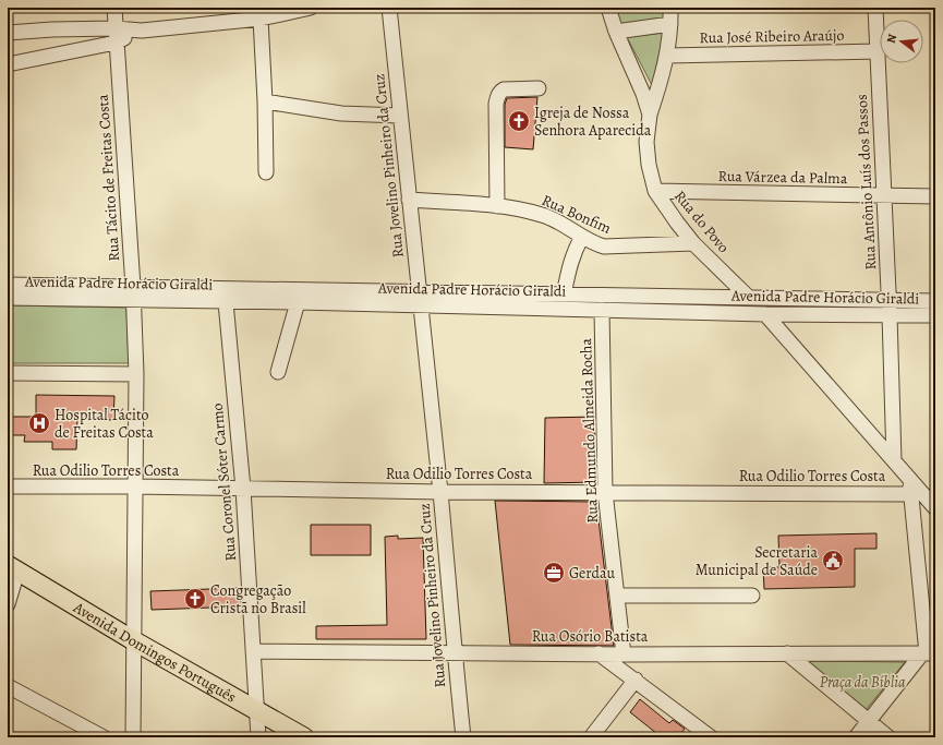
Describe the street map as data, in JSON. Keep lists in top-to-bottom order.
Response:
{
  "streets": {
    "main road": ["Avenida Domingos Português"],
    "street": [
      "Rua José Ribeiro Araújo",
      "Rua Jovelino Pinheiro da Cruz",
      "Rua Várzea da Palma",
      "Rua Tácito de Freitas Costa",
      "Rua Antônio Luís dos Passos",
      "Rua Bonfim",
      "Rua do Povo",
      "Avenida Padre Horácio Giraldi",
      "Rua Edmundo Almeida Rocha",
      "Rua Odilio Torres Costa",
      "Rua Coronel Sóter Carmo",
      "Rua Osório Batista"
    ]
  },
  "crossings": [
    ["Rua José Ribeiro Araújo", "Rua Antônio Luís dos Passos"],
    ["Rua Jovelino Pinheiro da Cruz", "Rua Bonfim"],
    ["Rua Jovelino Pinheiro da Cruz", "Avenida Padre Horácio Giraldi"],
    ["Rua Jovelino Pinheiro da Cruz", "Rua Odilio Torres Costa"],
    ["Rua Jovelino Pinheiro da Cruz", "Rua Osório Batista"],
    ["Rua Várzea da Palma", "Rua Antônio Luís dos Passos"],
    ["Rua Várzea da Palma", "Rua do Povo"],
    ["Rua Tácito de Freitas Costa", "Avenida Padre Horácio Giraldi"],
    ["Rua Tácito de Freitas Costa", "Rua Odilio Torres Costa"],
    ["Rua Tácito de Freitas Costa", "Avenida Domingos Português"],
    ["Rua Antônio Luís dos Passos", "Avenida Padre Horácio Giraldi"],
    ["Rua Bonfim", "Rua do Povo"],
    ["Rua do Povo", "Avenida Padre Horácio Giraldi"],
    ["Avenida Padre Horácio Giraldi", "Rua Edmundo Almeida Rocha"],
    ["Avenida Padre Horácio Giraldi", "Rua Coronel Sóter Carmo"],
    ["Rua Edmundo Almeida Rocha", "Rua Odilio Torres Costa"],
    ["Rua Edmundo Almeida Rocha", "Rua Osório Batista"],
    ["Rua Odilio Torres Costa", "Rua Coronel Sóter Carmo"],
    ["Rua Coronel Sóter Carmo", "Rua Osório Batista"],
    ["Rua Coronel Sóter Carmo", "Avenida Domingos Português"]
  ],
  "parks": ["Praça da Bíblia"],
  "places": {
    "church": ["Igreja de Nossa Senhora Aparecida", "Congregação Cristã no Brasil"],
    "hospital": ["Hospital Tácito de Freitas Costa"],
    "public building": ["Secretaria Municipal de Saúde"],
    "office": ["Gerdau"]
  },
  "north": "left"
}
